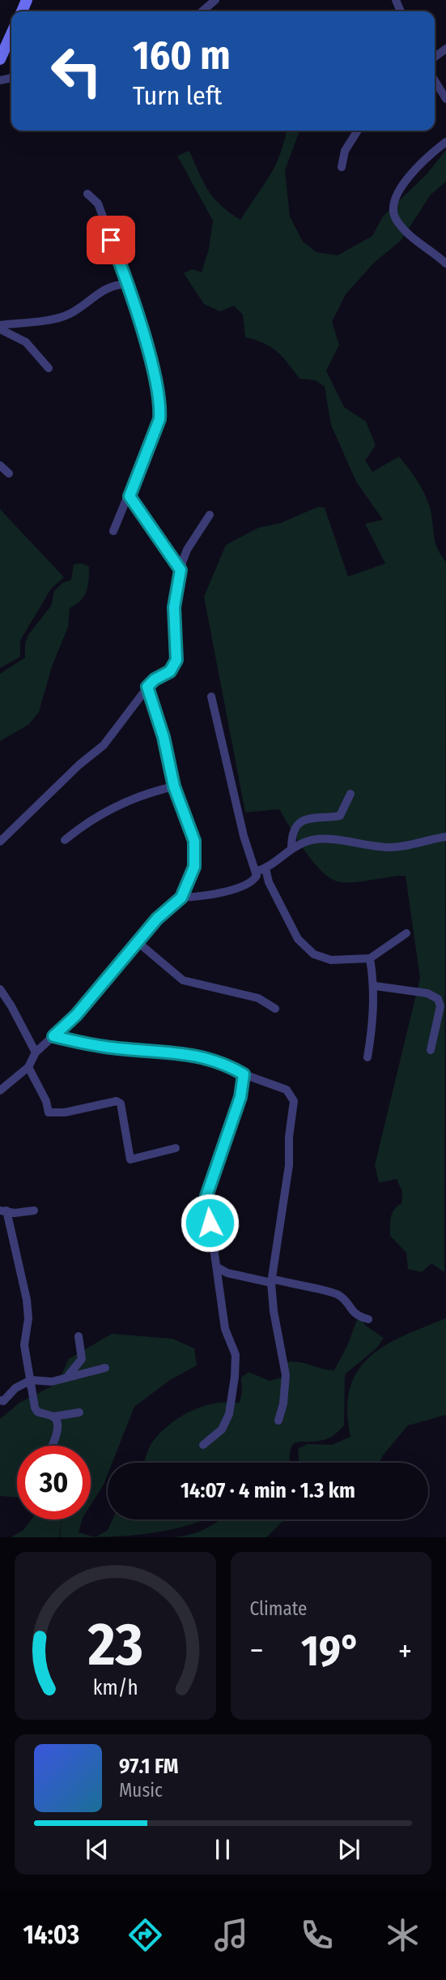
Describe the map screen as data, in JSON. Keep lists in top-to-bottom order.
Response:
{
  "page": {
    "turn": ["160 m", "Turn left"],
    "limit": "30",
    "trip": "14:07 · 4 min · 1.3 km",
    "tile": "Climate",
    "heat": ["−", "19°", "+"],
    "song": ["97.1 FM", "Music"],
    "tabs": "14:03",
    "gauge": ["23", "km/h"]
  }
}
